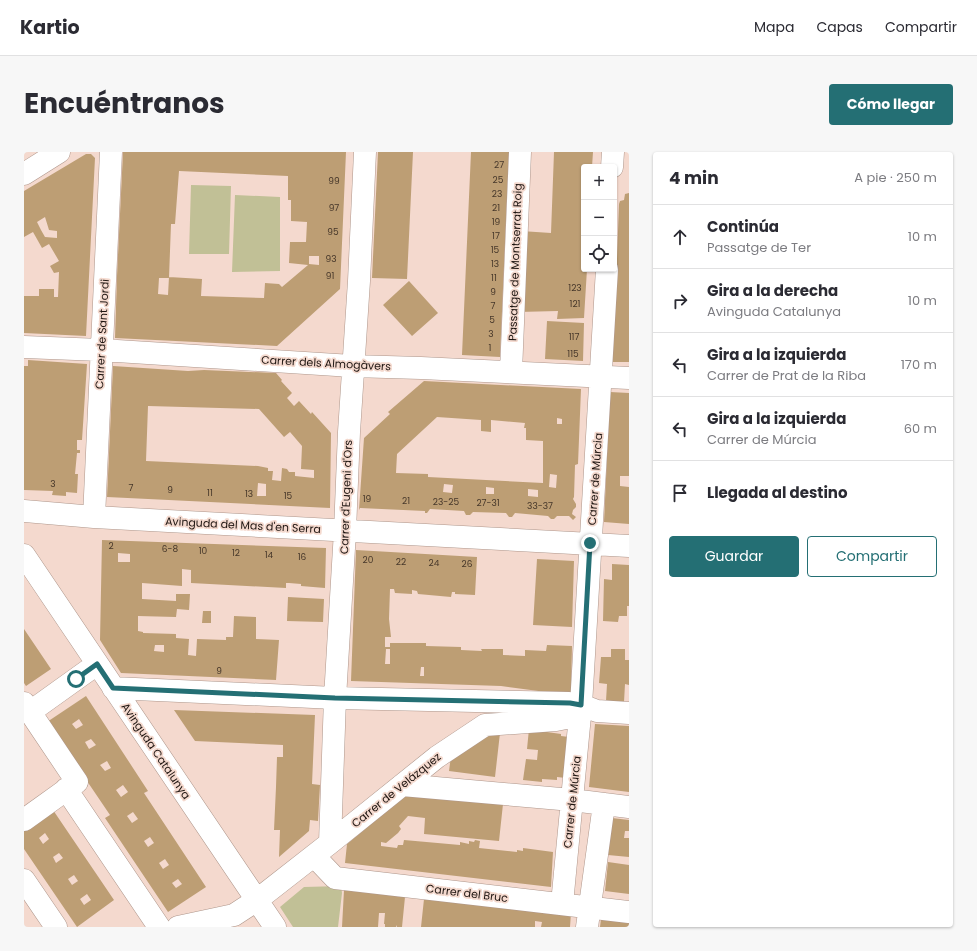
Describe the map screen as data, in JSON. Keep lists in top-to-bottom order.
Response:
{
  "streets": {
    "street": [
      "Passatge de Montserrat Roig",
      "Carrer de Sant Jordi",
      "Carrer dels Almogàvers",
      "Carrer de Múrcia",
      "Carrer d'Eugeni d'Ors",
      "Avinguda del Mas d'en Serra",
      "Avinguda Catalunya",
      "Carrer de Velázquez",
      "Carrer del Bruc"
    ]
  },
  "crossings": [
    ["Passatge de Montserrat Roig", "Carrer dels Almogàvers"],
    ["Carrer de Sant Jordi", "Carrer dels Almogàvers"],
    ["Carrer de Sant Jordi", "Avinguda del Mas d'en Serra"],
    ["Carrer dels Almogàvers", "Carrer de Múrcia"],
    ["Carrer dels Almogàvers", "Carrer d'Eugeni d'Ors"],
    ["Carrer de Múrcia", "Avinguda del Mas d'en Serra"],
    ["Carrer de Múrcia", "Carrer de Velázquez"],
    ["Carrer de Múrcia", "Carrer del Bruc"],
    ["Carrer d'Eugeni d'Ors", "Avinguda del Mas d'en Serra"],
    ["Carrer d'Eugeni d'Ors", "Carrer de Velázquez"],
    ["Avinguda Catalunya", "Carrer de Velázquez"],
    ["Carrer de Velázquez", "Carrer del Bruc"]
  ],
  "house_numbers": [
    "27",
    "25",
    "99",
    "23",
    "97",
    "21",
    "19",
    "95",
    "17",
    "15",
    "93",
    "13",
    "91",
    "11",
    "123",
    "9",
    "121",
    "7",
    "5",
    "3",
    "117",
    "1",
    "115",
    "3",
    "7",
    "9",
    "11",
    "13",
    "15",
    "19",
    "21",
    "23-25",
    "27-31",
    "33-37",
    "2",
    "6-8",
    "10",
    "12",
    "14",
    "16",
    "20",
    "22",
    "24",
    "26",
    "9"
  ],
  "page": {
    "header": "Kartio",
    "nav": ["Mapa", "Capas", "Compartir"],
    "title": "Encuéntranos",
    "buttons": [
      "Cómo llegar",
      ["Guardar", "Compartir"]
    ],
    "heading": ["4 min", "A pie · 250 m"],
    "map_buttons": ["+", "−"],
    "list": [
      ["Continúa", "Passatge de Ter", "10 m"],
      ["Gira a la derecha", "Avinguda Catalunya", "10 m"],
      ["Gira a la izquierda", "Carrer de Prat de la Riba", "170 m"],
      ["Gira a la izquierda", "Carrer de Múrcia", "60 m"],
      "Llegada al destino"
    ]
  }
}
